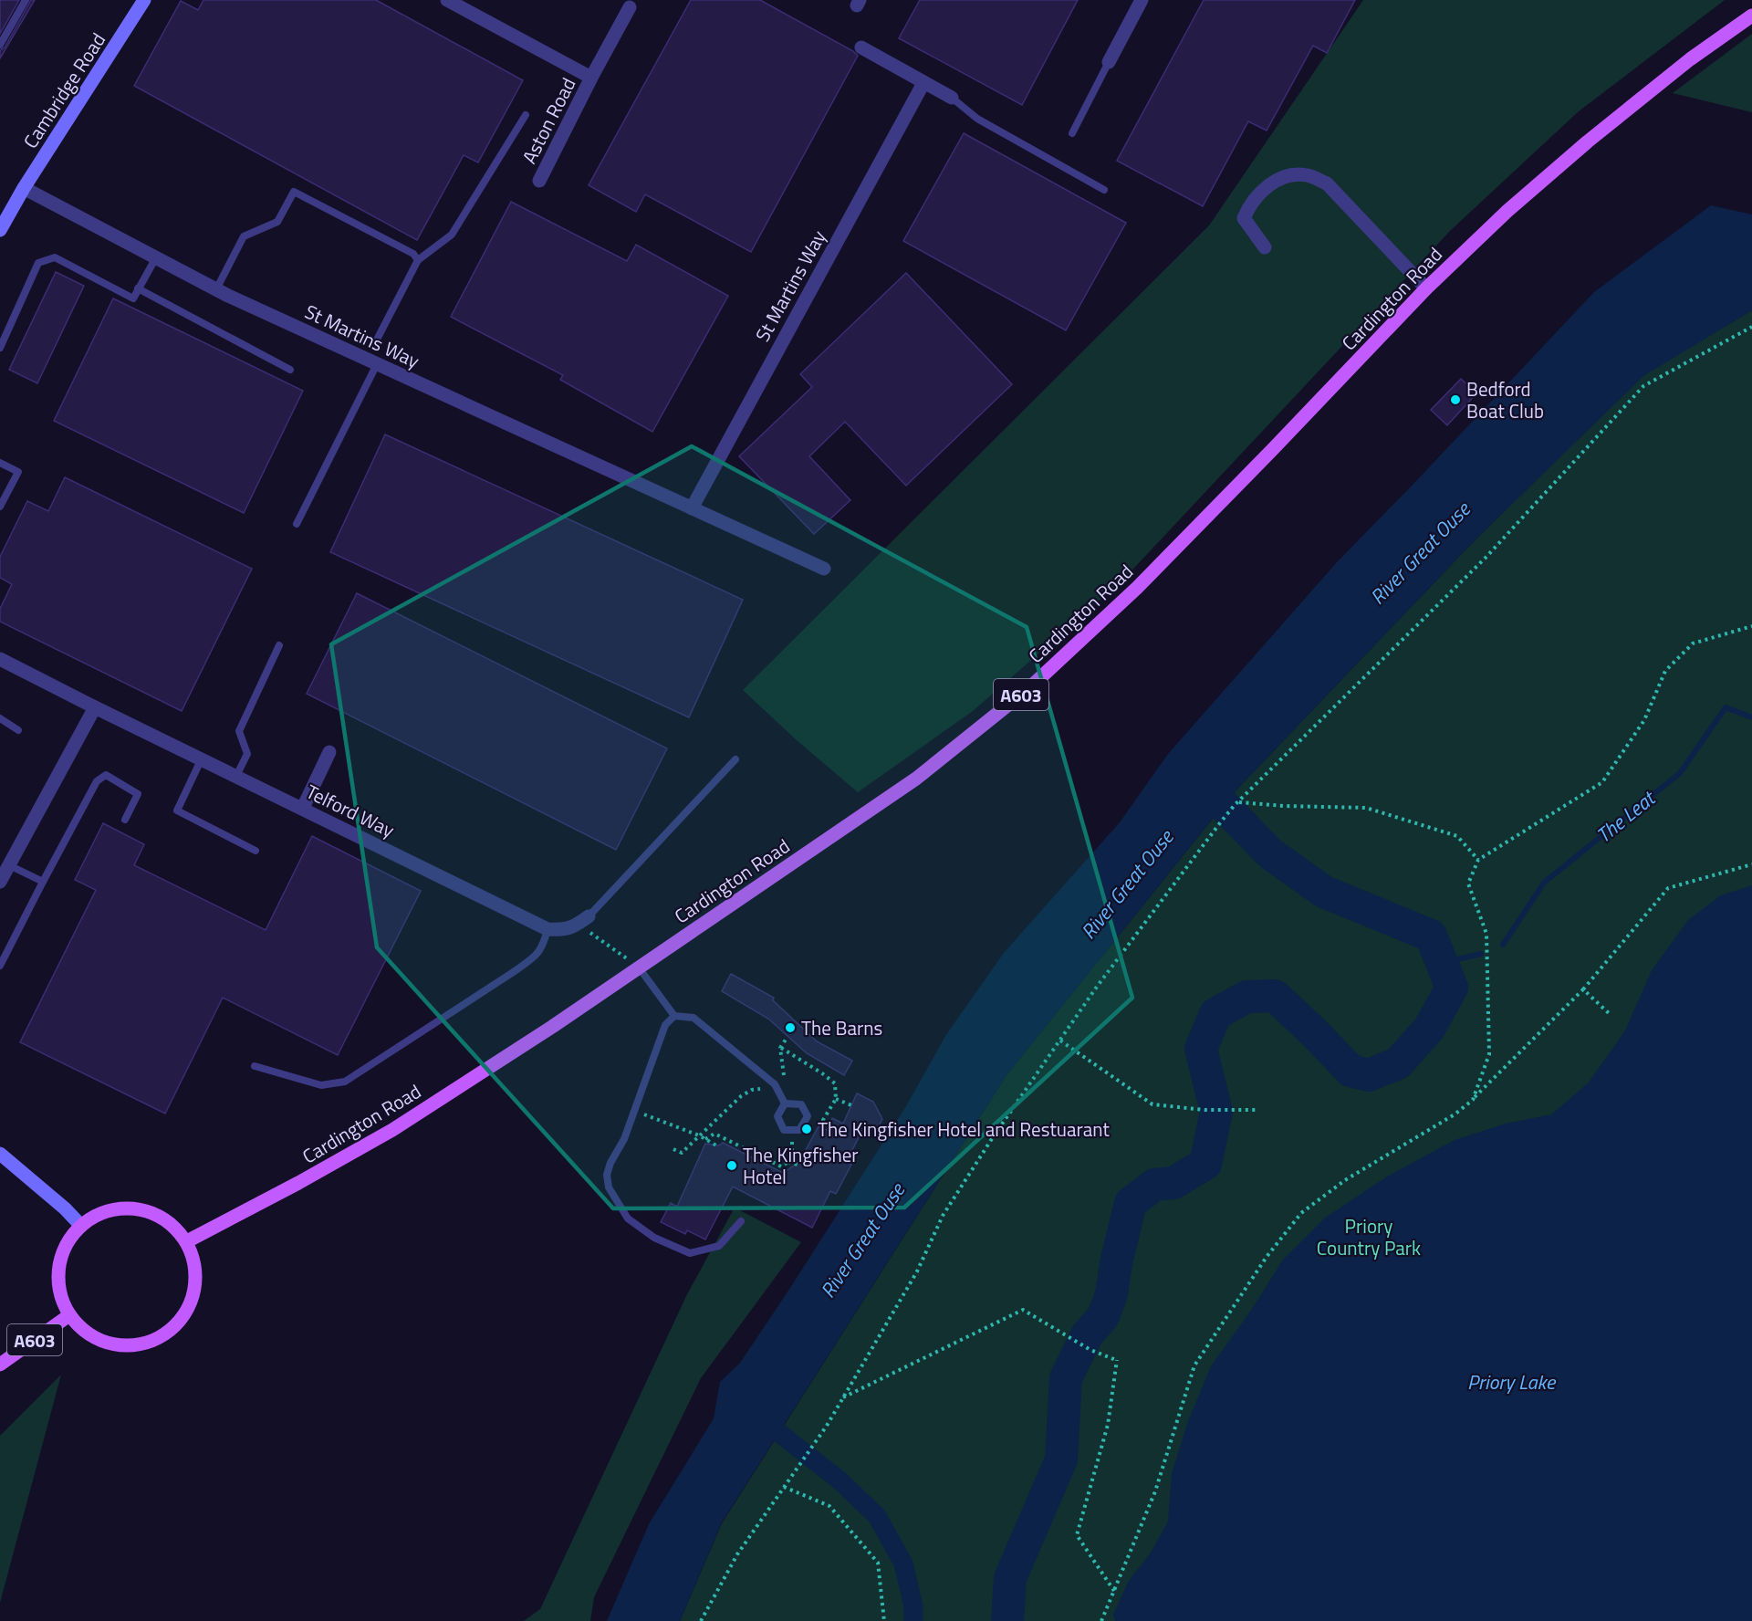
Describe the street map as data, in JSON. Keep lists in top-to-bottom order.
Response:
{
  "streets": {
    "main road": ["Cardington Road", "A603"],
    "street": [
      "Cambridge Road",
      "Aston Road",
      "St Martins Way",
      "Telford Way"
    ]
  },
  "crossings": [
    ["Cambridge Road", "St Martins Way"],
    ["Cardington Road", "A603"]
  ],
  "water": ["River Great Ouse", "The Leat", "Priory Lake"],
  "parks": ["Priory Country Park"],
  "places": [
    "Bedford Boat Club",
    "The Barns",
    "The Kingfisher Hotel and Restuarant",
    "The Kingfisher Hotel"
  ]
}
